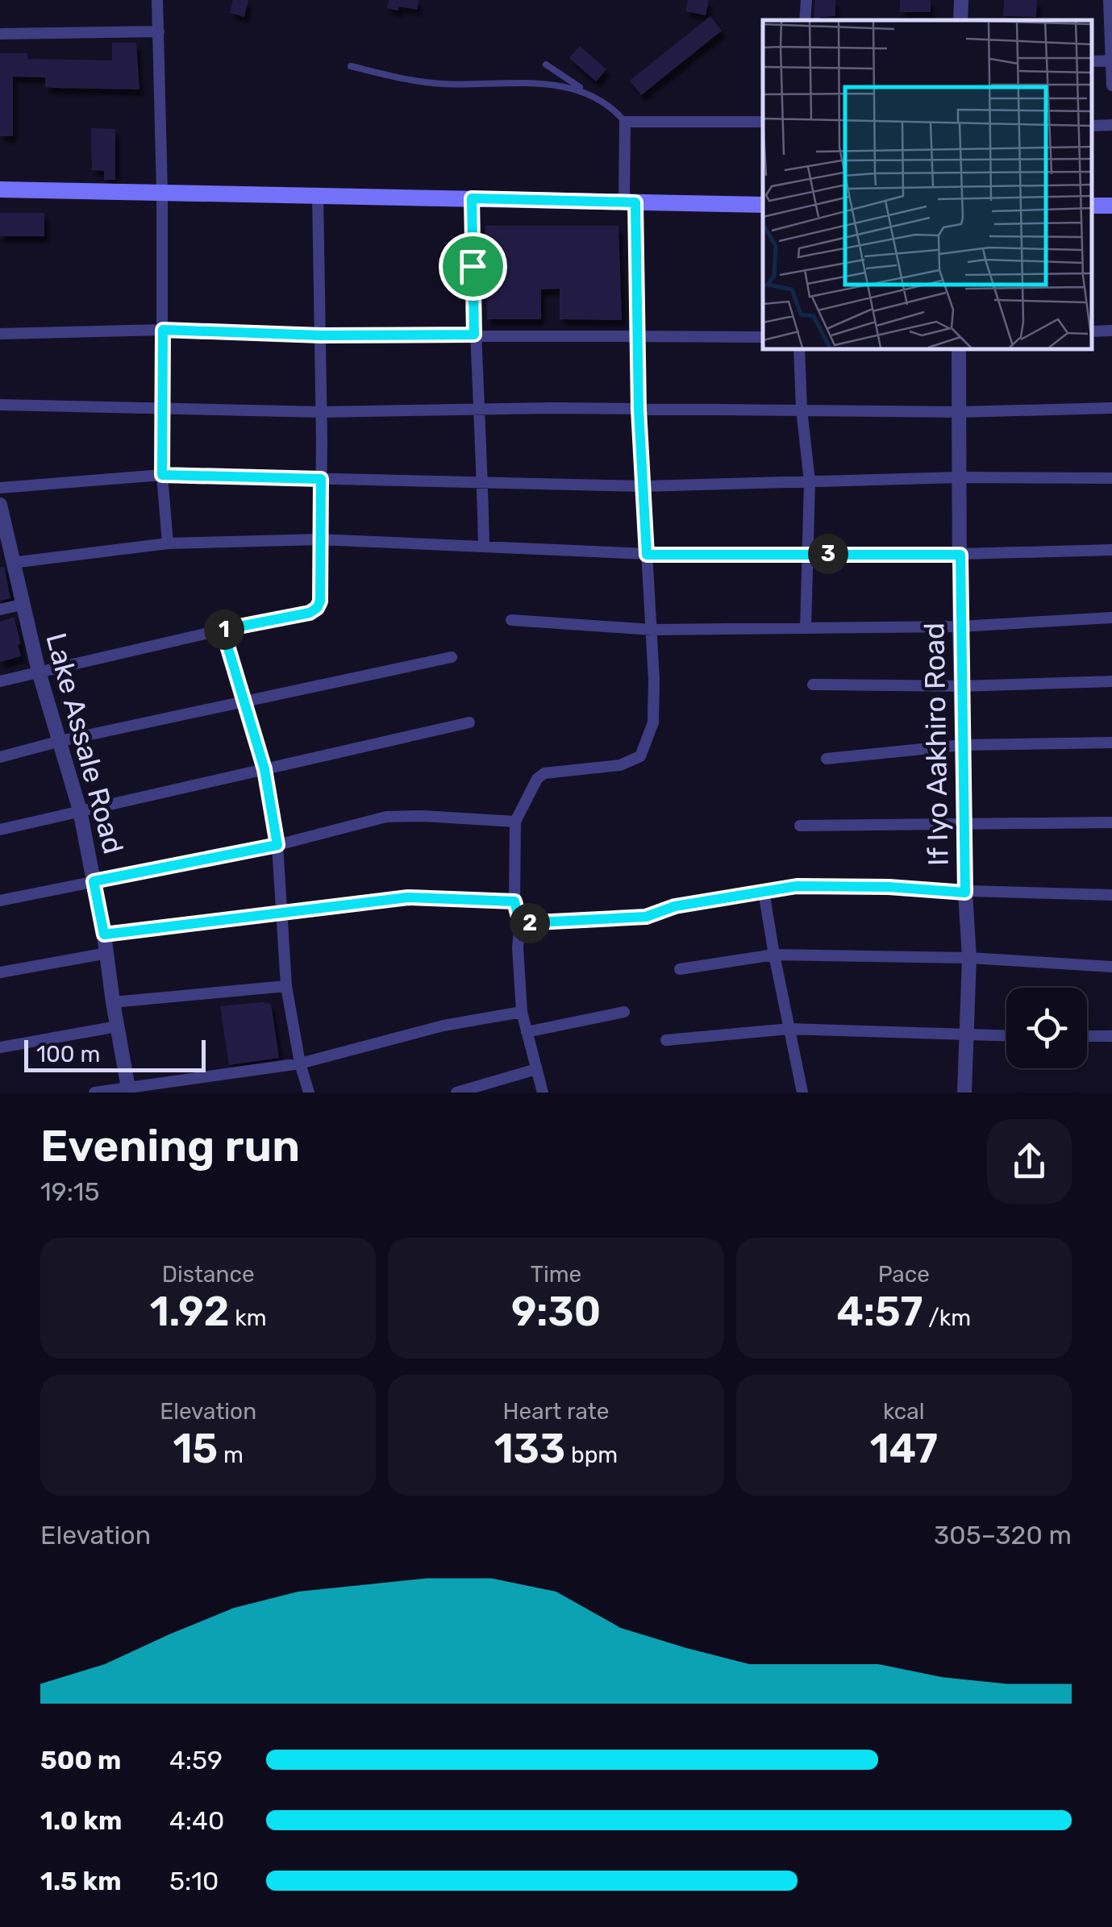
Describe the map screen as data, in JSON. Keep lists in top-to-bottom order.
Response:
{
  "streets": {
    "street": ["Lake Assale Road", "If Iyo Aakhiro Road"]
  },
  "scale_bar": "100 m",
  "page": {
    "pins": ["3", "1", "2"],
    "scale": "100 m",
    "heading": ["Evening run", "19:15"],
    "stats": [
      ["Distance", "1.92 km"],
      ["Time", "9:30"],
      ["Pace", "4:57 /km"],
      ["Elevation", "15 m"],
      ["Heart rate", "133 bpm"],
      ["kcal", "147"]
    ],
    "chart": ["Elevation", "305–320 m"],
    "list": [
      {
        "name": "500 m",
        "note": "4:59"
      },
      {
        "name": "1.0 km",
        "note": "4:40"
      },
      {
        "name": "1.5 km",
        "note": "5:10"
      }
    ]
  }
}
